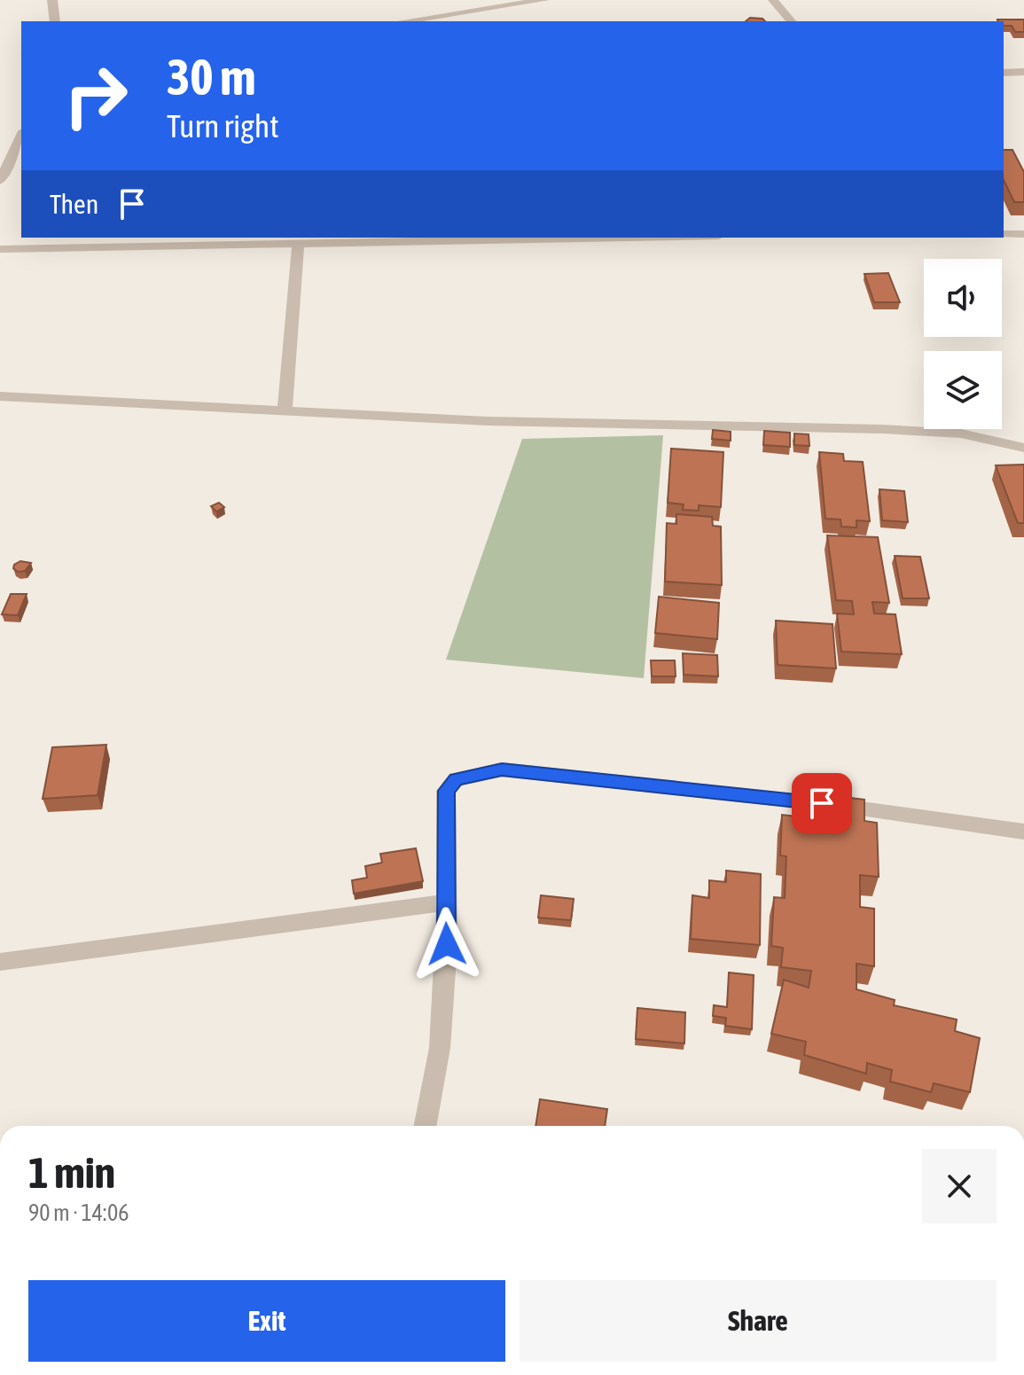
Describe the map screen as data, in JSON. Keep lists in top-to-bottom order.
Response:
{
  "page": {
    "turn": ["30 m", "Turn right"],
    "then": "Then",
    "heading": ["1 min", "90 m · 14:06"],
    "buttons": ["Exit", "Share"]
  }
}
